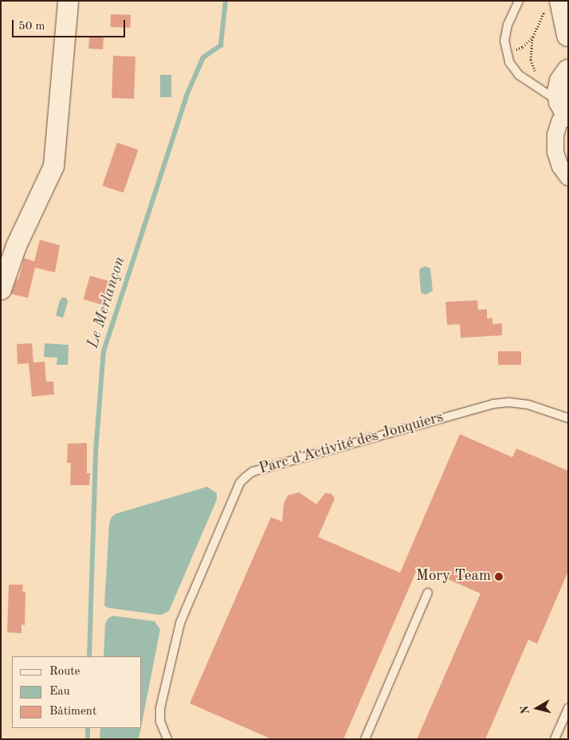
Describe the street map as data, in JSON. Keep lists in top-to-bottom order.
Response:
{
  "streets": {
    "lane": ["Parc d'Activité des Jonquiers"]
  },
  "water": ["Le Merlançon"],
  "places": ["Mory Team"],
  "legend": ["Route", "Eau", "Bâtiment"],
  "scale_bar": "50 m",
  "north": "left"
}
